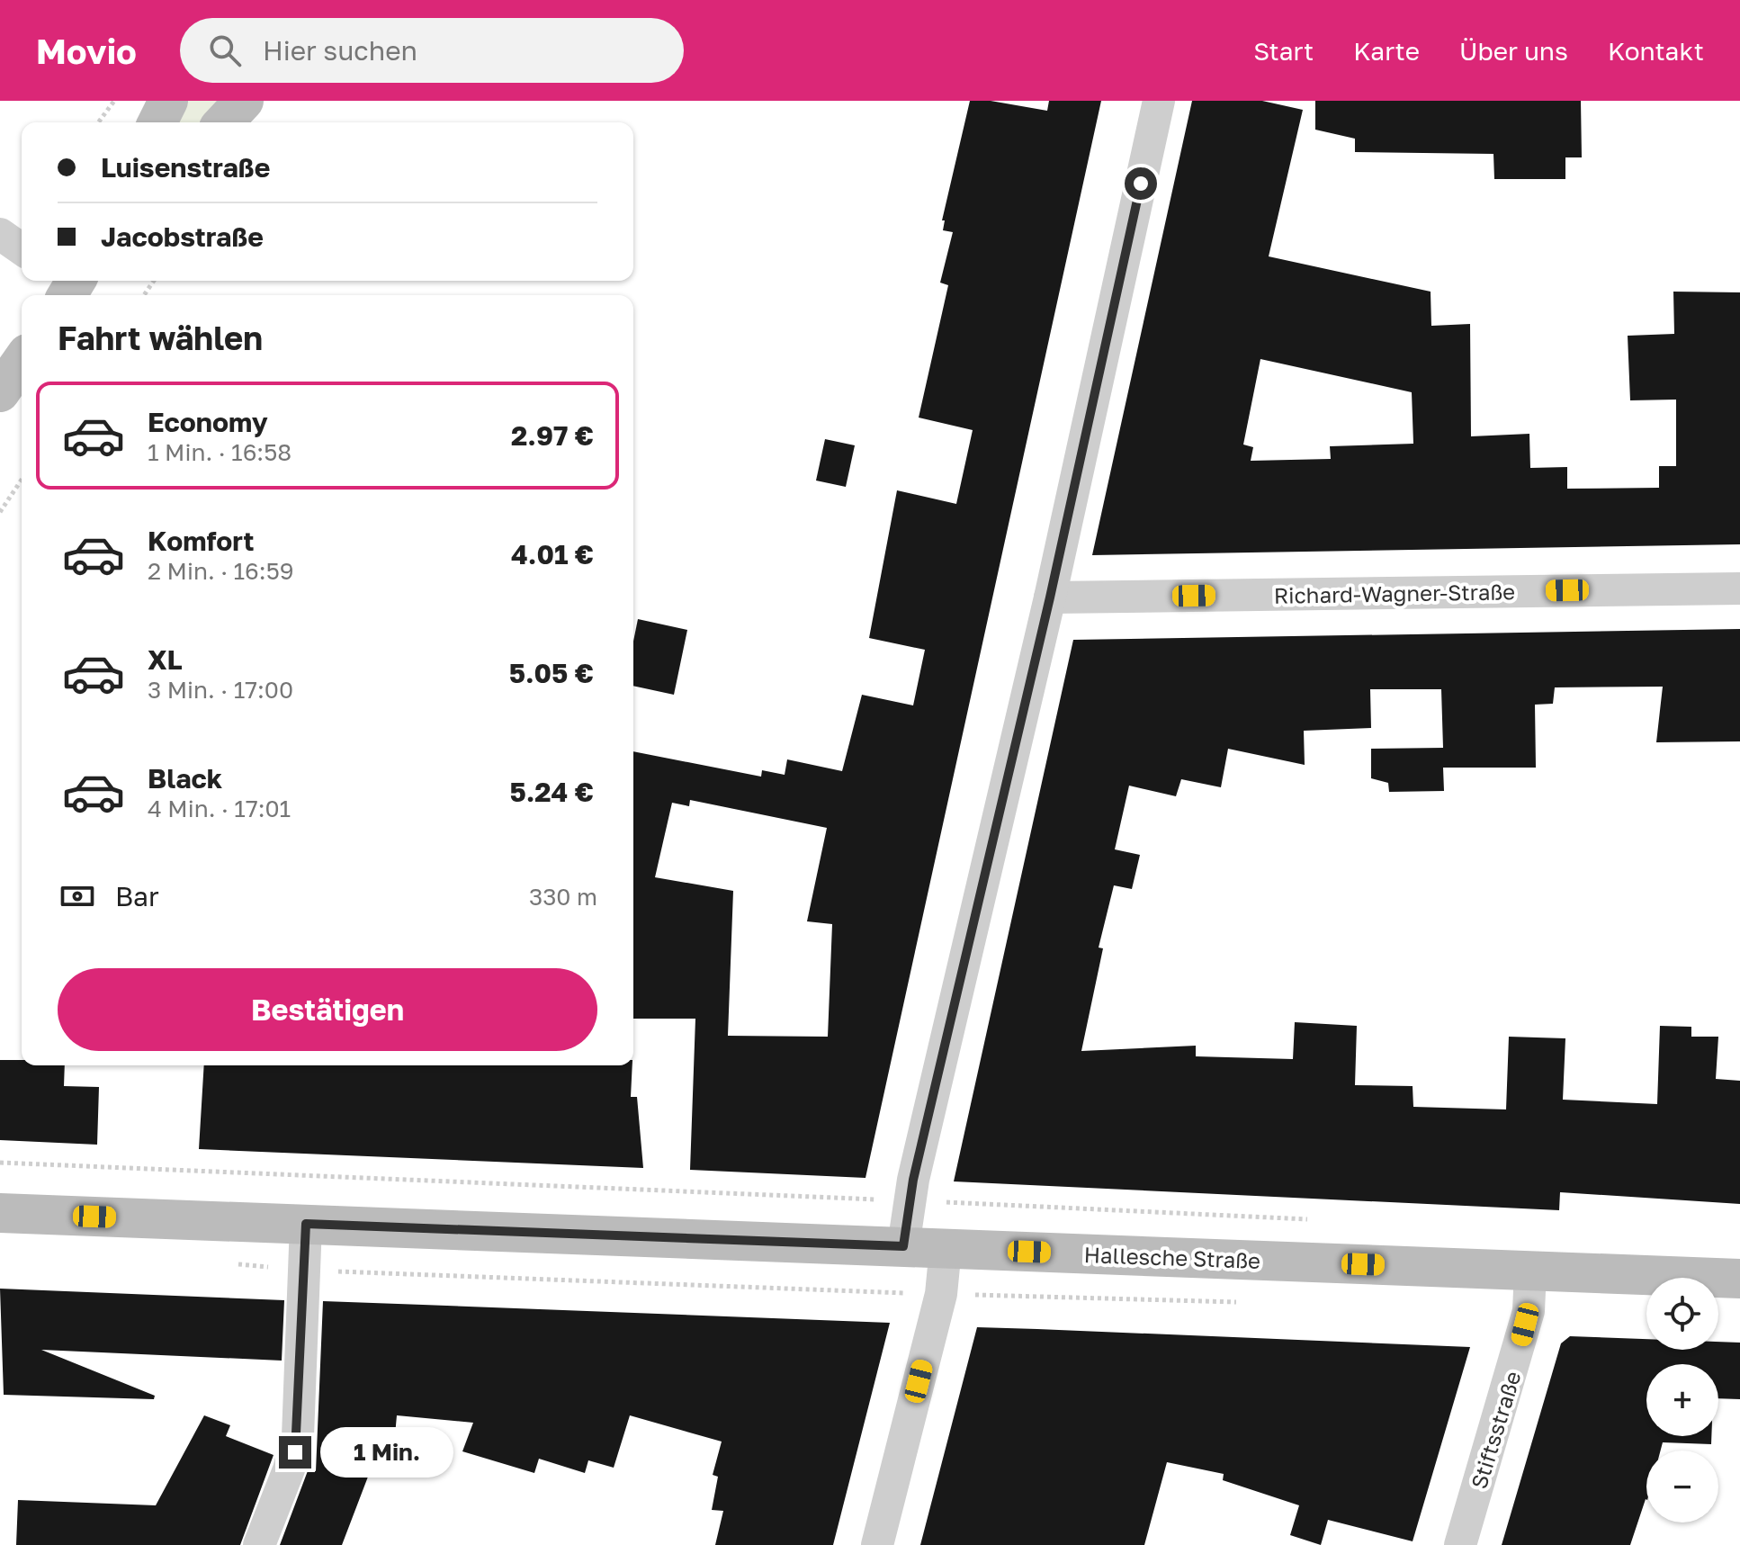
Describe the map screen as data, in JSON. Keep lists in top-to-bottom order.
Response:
{
  "streets": {
    "main road": ["Hallesche Straße"],
    "street": ["Richard-Wagner-Straße", "Stiftsstraße"]
  },
  "crossings": [
    ["Hallesche Straße", "Stiftsstraße"]
  ],
  "page": {
    "header": "Movio",
    "search": "Hier suchen",
    "nav": [
      "Start",
      "Karte",
      "Über uns",
      "Kontakt"
    ],
    "banner": ["Luisenstraße", "Jacobstraße"],
    "heading": "Fahrt wählen",
    "list": [
      {
        "name": "Economy",
        "note": "1 Min. · 16:58",
        "value": "2.97 €"
      },
      {
        "name": "Komfort",
        "note": "2 Min. · 16:59",
        "value": "4.01 €"
      },
      {
        "name": "XL",
        "note": "3 Min. · 17:00",
        "value": "5.05 €"
      },
      {
        "name": "Black",
        "note": "4 Min. · 17:01",
        "value": "5.24 €"
      }
    ],
    "pay": ["Bar", "330 m"],
    "buttons": "Bestätigen",
    "map_buttons": ["+", "−"],
    "bubble": "1 Min."
  }
}
